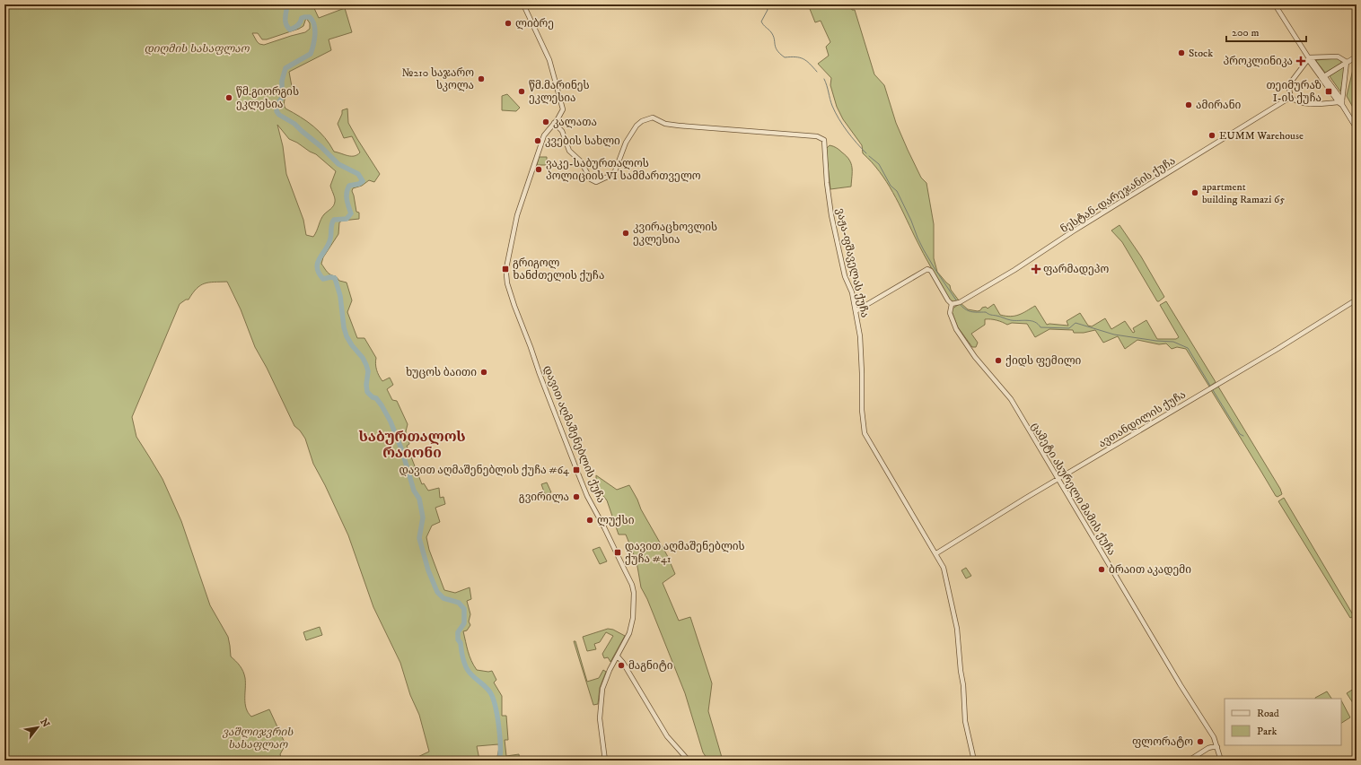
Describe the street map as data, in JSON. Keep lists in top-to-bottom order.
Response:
{
  "streets": {
    "street": [
      "ნესტან-დარეჯანის ქუჩა",
      "ვაჟა-ფშაველას ქუჩა",
      "ავთანდილის ქუჩა",
      "დავით აღმაშენებლის ქუჩა",
      "ცამეტი ასურელი მამის ქუჩა"
    ]
  },
  "crossings": [
    ["ნესტან-დარეჯანის ქუჩა", "ცამეტი ასურელი მამის ქუჩა"],
    ["ვაჟა-ფშაველას ქუჩა", "ავთანდილის ქუჩა"],
    ["ვაჟა-ფშაველას ქუჩა", "დავით აღმაშენებლის ქუჩა"],
    ["ვაჟა-ფშაველას ქუჩა", "ცამეტი ასურელი მამის ქუჩა"],
    ["ავთანდილის ქუჩა", "ცამეტი ასურელი მამის ქუჩა"]
  ],
  "districts": ["საბურთალოს რაიონი"],
  "parks": ["დიღმის სასაფლაო", "ვაშლიჯვრის სასაფლაო"],
  "places": {
    "other": [
      "ლიბრე",
      "Stock",
      "№210 საჯარო სკოლა",
      "წმ.მარინეს ეკლესია",
      "წმ.გიორგის ეკლესია",
      "ამირანი",
      "კალათა",
      "EUMM Warehouse",
      "კვების სახლი",
      "ვაკე-საბურთალოს პოლიციის VI სამმართველო",
      "apartment building Ramazi 65",
      "კვირაცხოვლის ეკლესია",
      "ქიდს ფემილი",
      "ხუცოს ბაითი",
      "გვირილა",
      "ლუქსი",
      "ბრაით აკადემი",
      "მაგნიტი",
      "ფლორატო"
    ],
    "health": ["პროკლინიკა", "ფარმადეპო"],
    "transit": [
      "თეიმურაზ I-ის ქუჩა",
      "გრიგოლ ხანძთელის ქუჩა",
      "დავით აღმაშენებლის ქუჩა #64",
      "დავით აღმაშენებლის ქუჩა #41"
    ]
  },
  "legend": ["Road", "Park"],
  "scale_bar": "200 m",
  "north": "top right"
}
